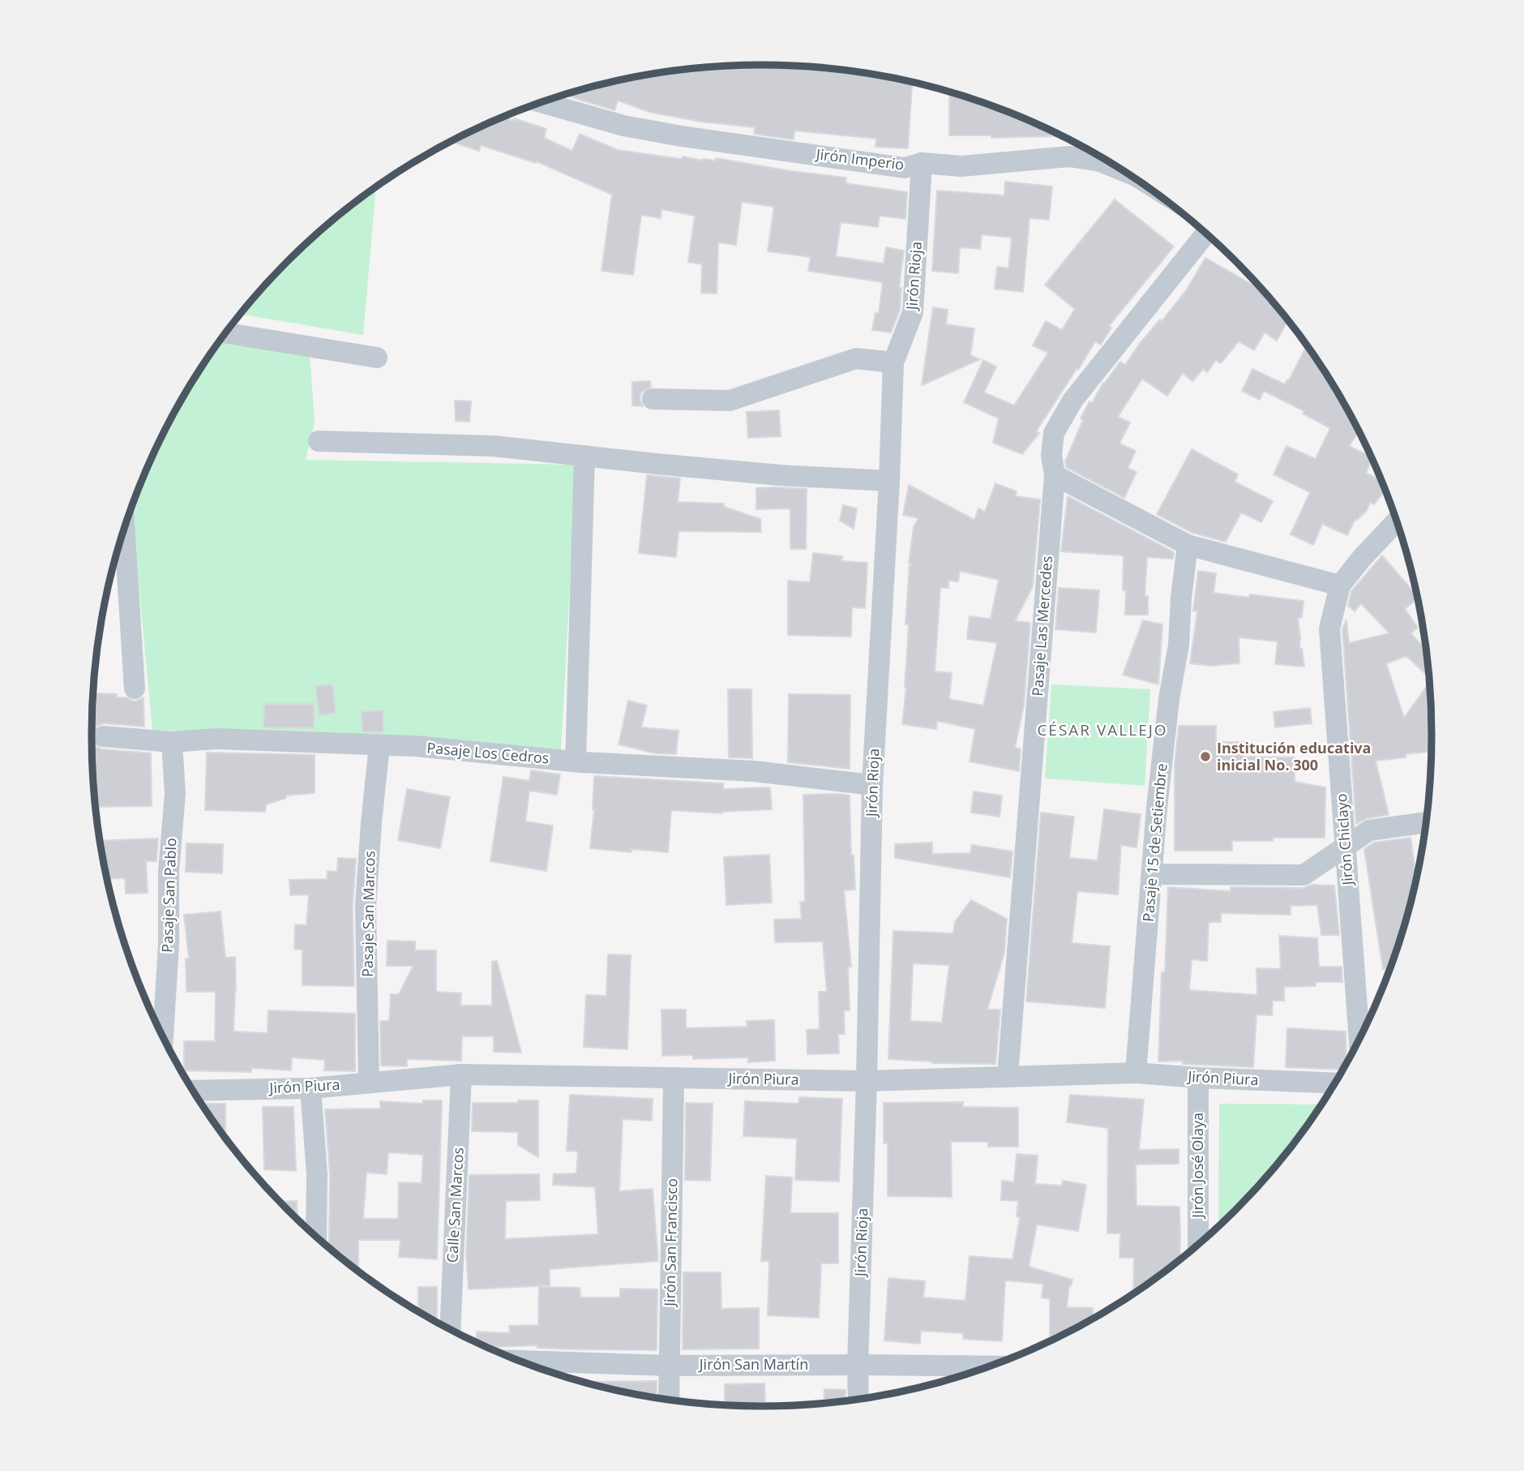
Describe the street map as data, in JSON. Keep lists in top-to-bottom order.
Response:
{
  "streets": {
    "street": [
      "Jirón Imperio",
      "Jirón Rioja",
      "Pasaje Las Mercedes",
      "Pasaje Los Cedros",
      "Jirón Chiclayo",
      "Pasaje 15 de Setiembre",
      "Pasaje San Pablo",
      "Pasaje San Marcos",
      "Jirón Piura",
      "Jirón José Olaya",
      "Calle San Marcos",
      "Jirón San Francisco",
      "Jirón San Martín"
    ]
  },
  "crossings": [
    ["Jirón Imperio", "Jirón Rioja"],
    ["Jirón Rioja", "Pasaje Los Cedros"],
    ["Jirón Rioja", "Jirón Piura"],
    ["Jirón Rioja", "Jirón San Martín"],
    ["Pasaje Las Mercedes", "Jirón Piura"],
    ["Pasaje Los Cedros", "Pasaje San Pablo"],
    ["Pasaje Los Cedros", "Pasaje San Marcos"],
    ["Pasaje 15 de Setiembre", "Jirón Piura"],
    ["Pasaje San Marcos", "Jirón Piura"],
    ["Jirón Piura", "Jirón José Olaya"],
    ["Jirón Piura", "Calle San Marcos"],
    ["Jirón Piura", "Jirón San Francisco"],
    ["Jirón San Francisco", "Jirón San Martín"]
  ],
  "districts": ["CÉSAR VALLEJO"],
  "places": ["Institución educativa inicial No. 300"]
}
